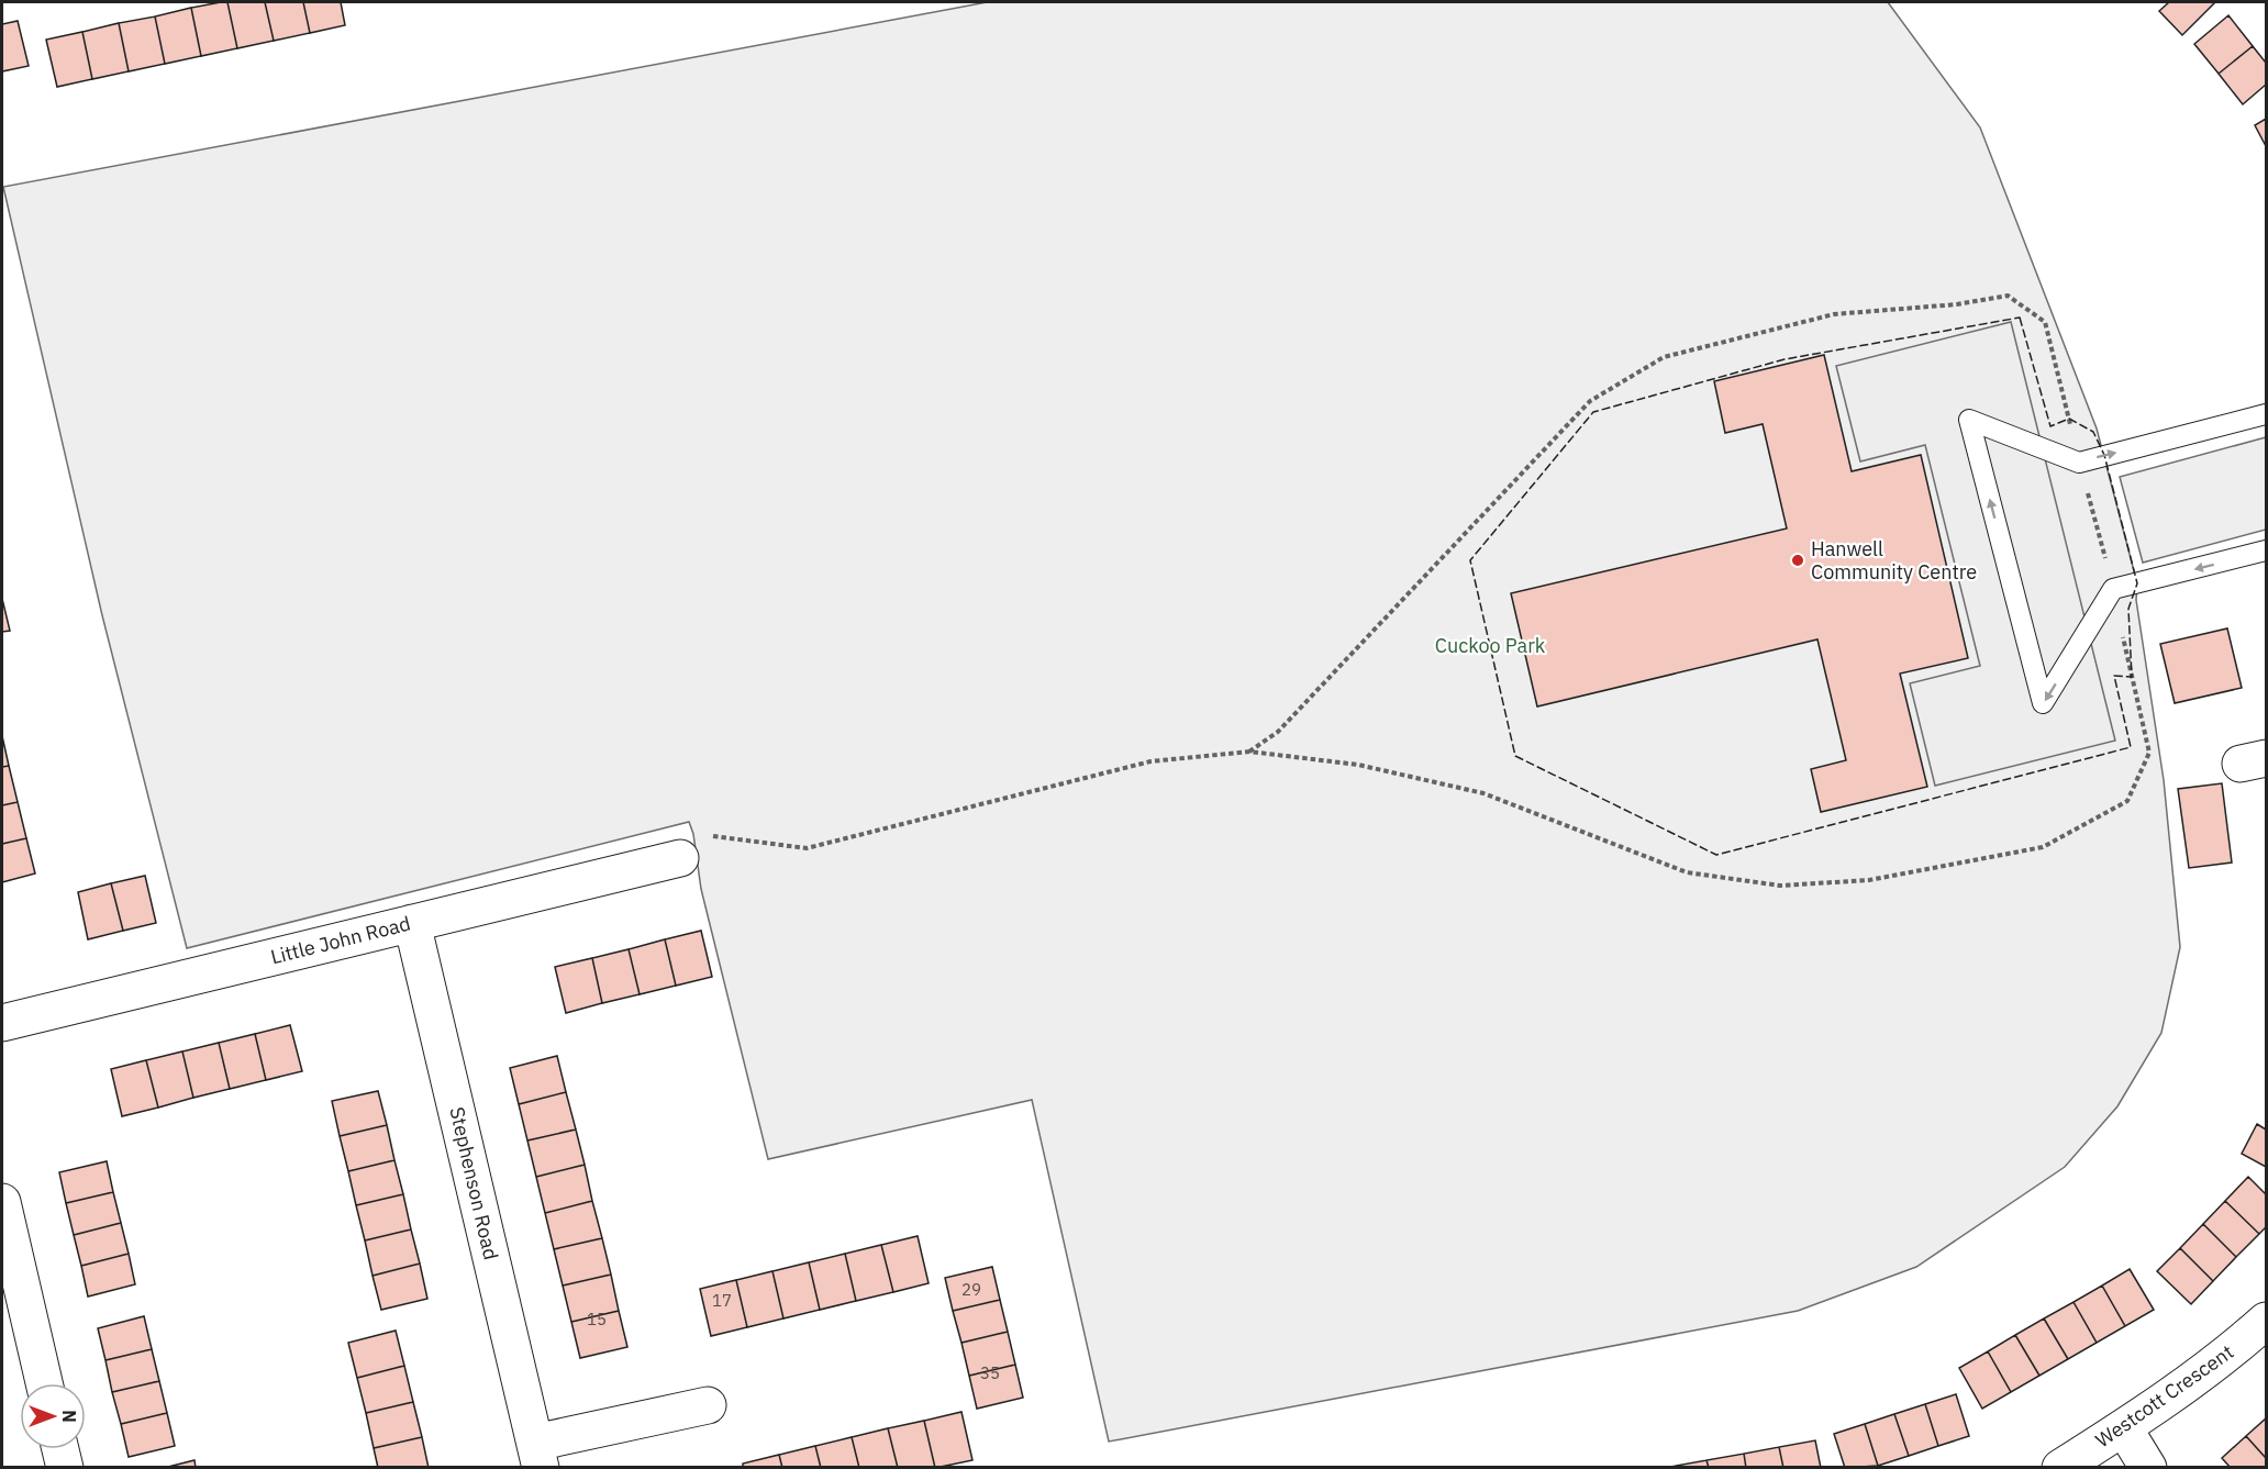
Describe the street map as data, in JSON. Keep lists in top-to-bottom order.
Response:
{
  "streets": {
    "street": ["Little John Road", "Stephenson Road", "Westcott Crescent"]
  },
  "crossings": [
    ["Little John Road", "Stephenson Road"]
  ],
  "parks": ["Cuckoo Park"],
  "places": ["Hanwell Community Centre"],
  "house_numbers": [
    "29",
    "17",
    "15",
    "35"
  ],
  "north": "right"
}
